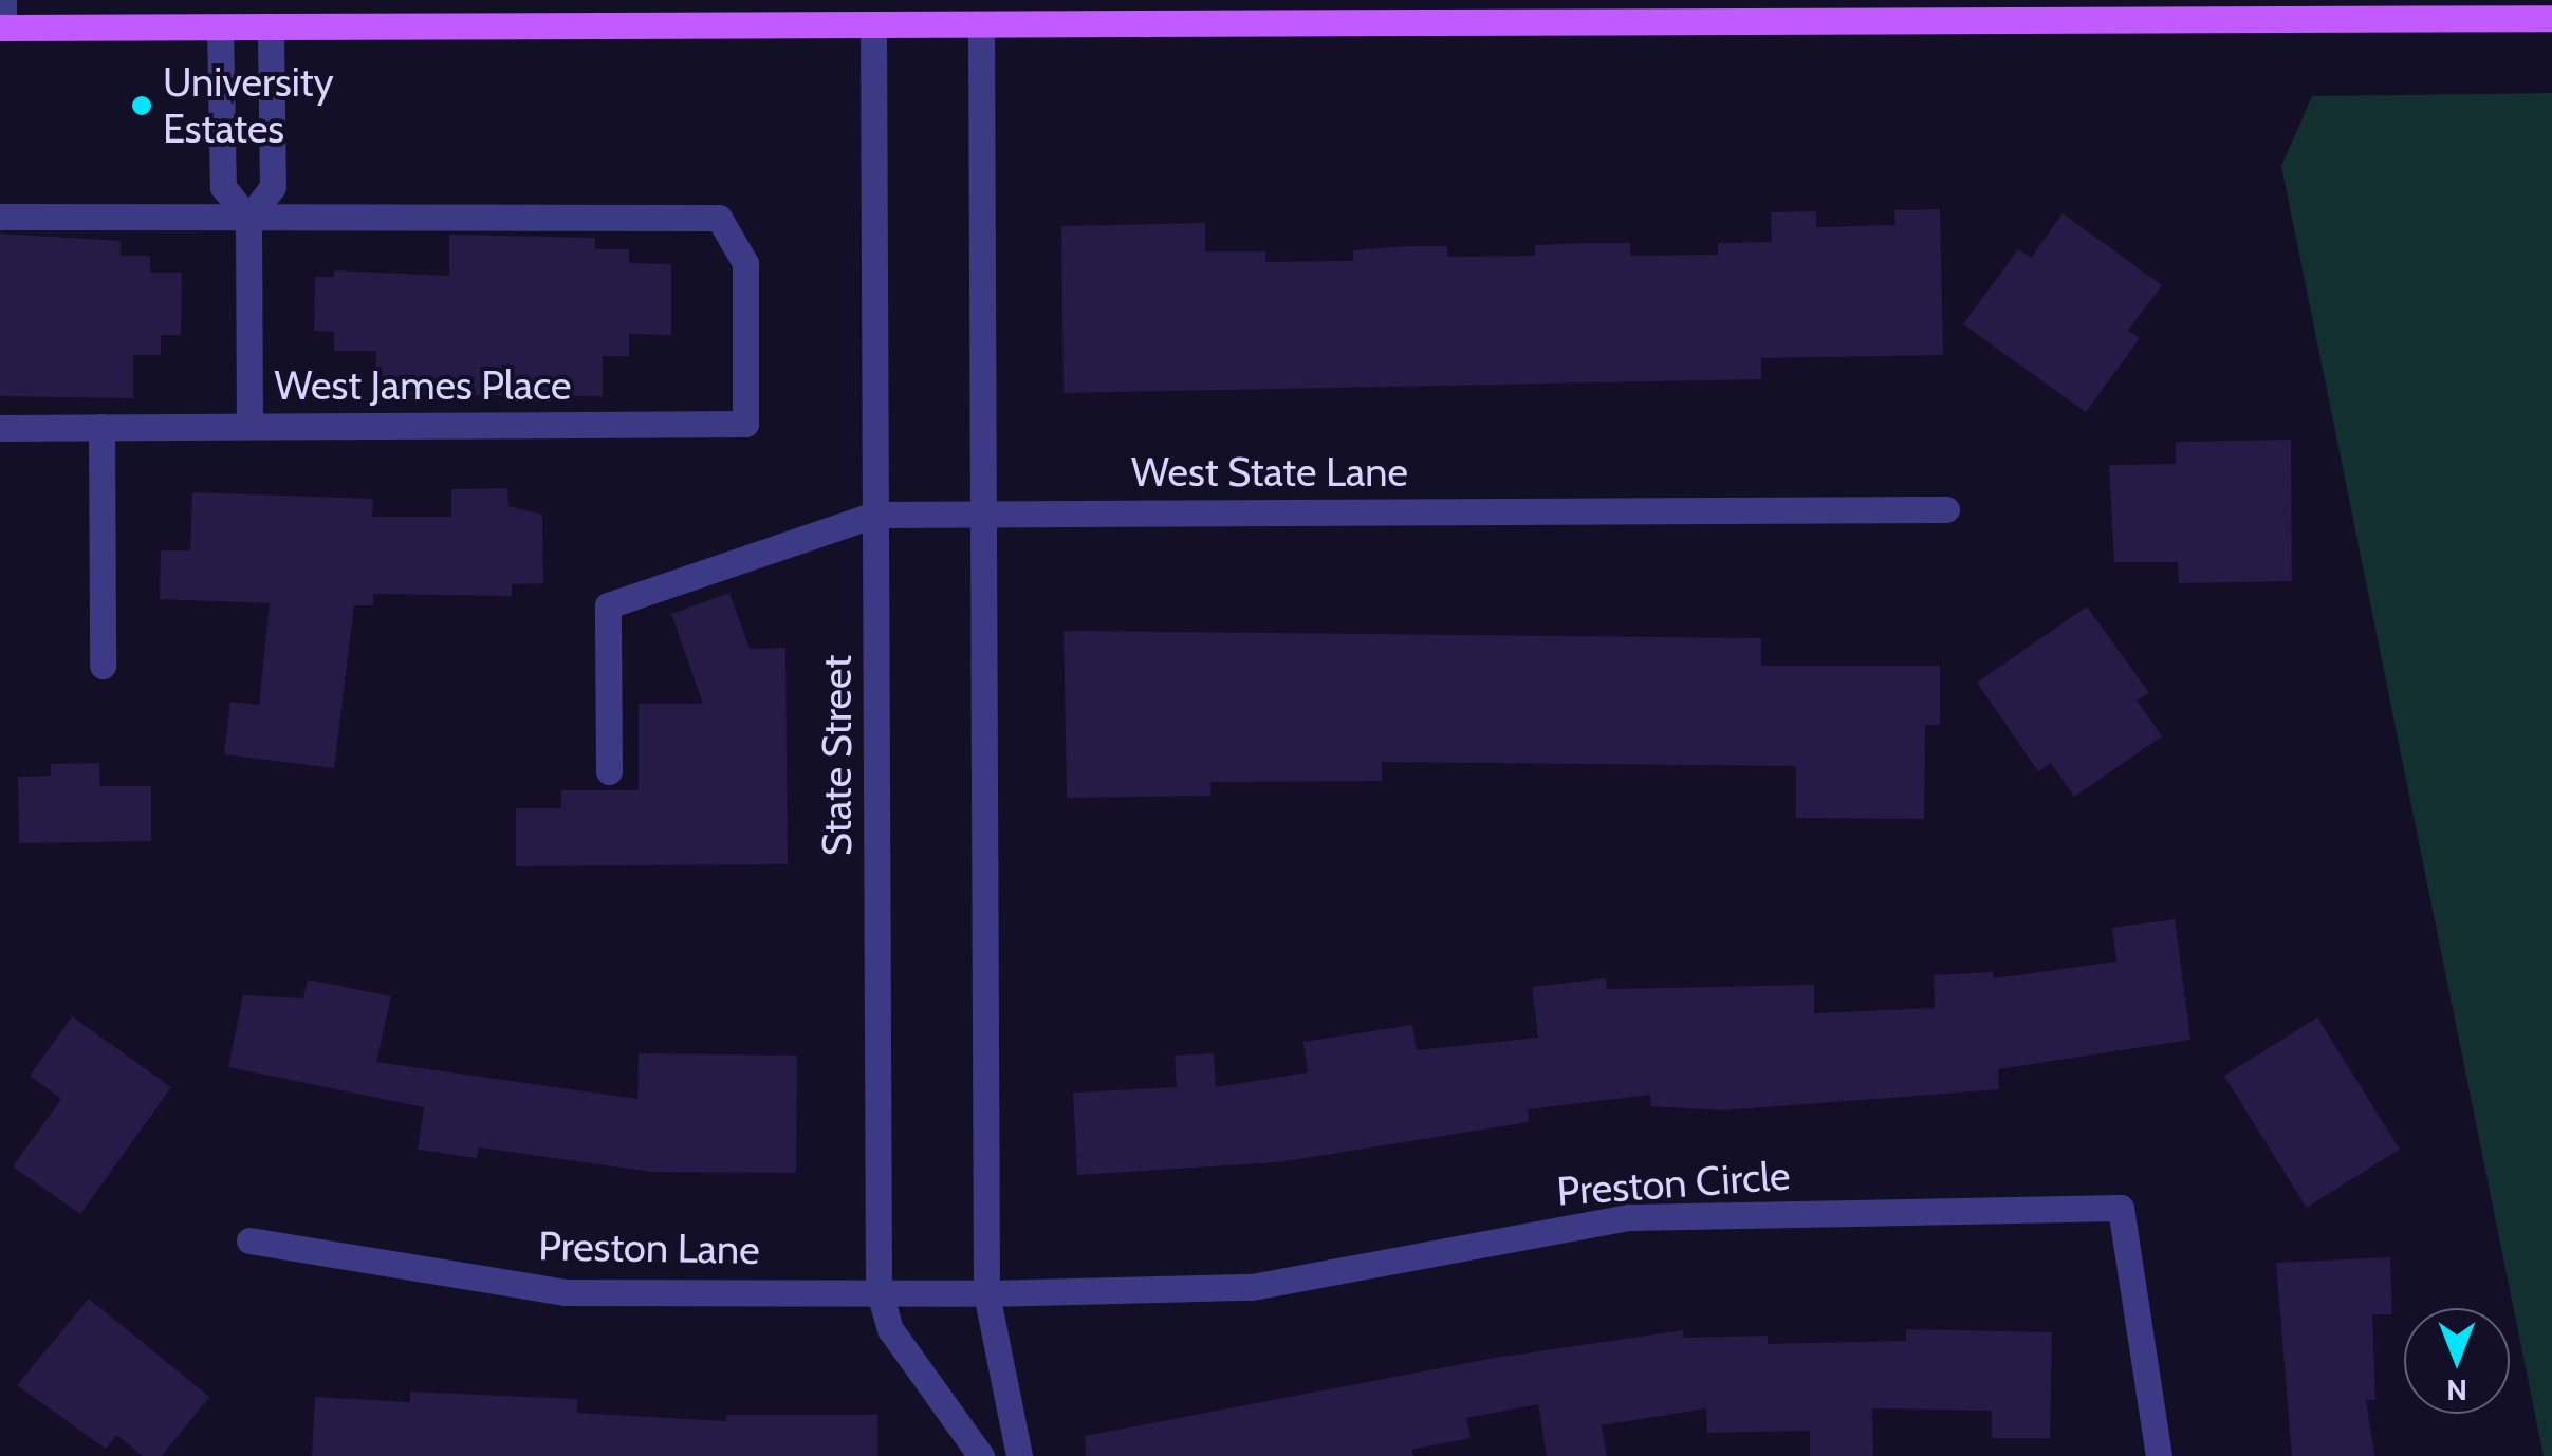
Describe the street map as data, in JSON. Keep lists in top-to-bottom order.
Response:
{
  "streets": {
    "street": [
      "West James Place",
      "West State Lane",
      "State Street",
      "Preston Circle",
      "Preston Lane"
    ]
  },
  "crossings": [
    ["West State Lane", "State Street"],
    ["State Street", "Preston Lane"],
    ["Preston Circle", "Preston Lane"]
  ],
  "places": ["University Estates"],
  "north": "bottom"
}
